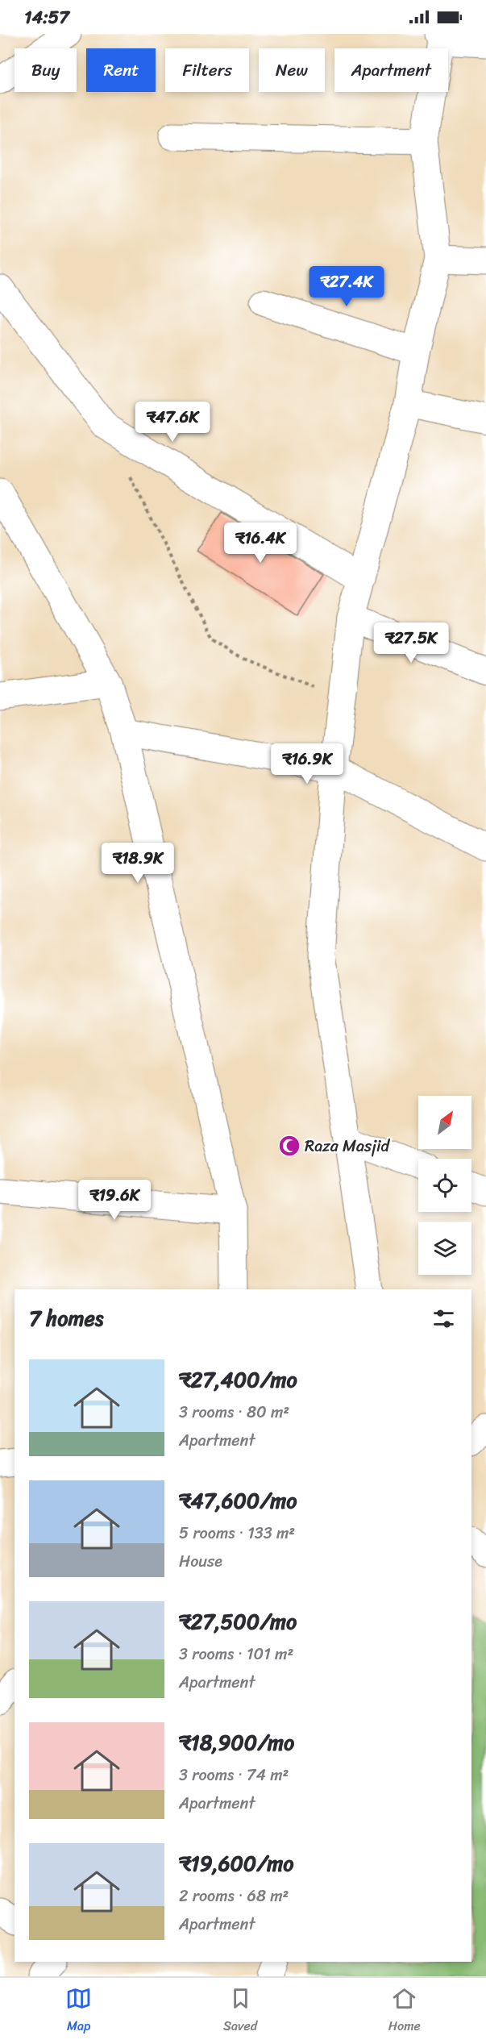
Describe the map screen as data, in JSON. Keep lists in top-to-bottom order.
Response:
{
  "places": {
    "mosque": ["Raza Masjid"]
  },
  "north": "top right",
  "page": {
    "status": "14:57",
    "chip": [
      "Buy",
      "Rent",
      "Filters",
      "New",
      "Apartment"
    ],
    "price": [
      "₹27.4K",
      "₹47.6K",
      "₹16.4K",
      "₹27.5K",
      "₹16.9K",
      "₹18.9K",
      "₹19.6K"
    ],
    "heading": "7 homes",
    "list": [
      {
        "name": "₹27,400/mo",
        "note": "3 rooms · 80 m² · Apartment"
      },
      {
        "name": "₹47,600/mo",
        "note": "5 rooms · 133 m² · House"
      },
      {
        "name": "₹27,500/mo",
        "note": "3 rooms · 101 m² · Apartment"
      },
      {
        "name": "₹18,900/mo",
        "note": "3 rooms · 74 m² · Apartment"
      },
      {
        "name": "₹19,600/mo",
        "note": "2 rooms · 68 m² · Apartment"
      }
    ],
    "tabs": ["Map", "Saved", "Home"]
  }
}
